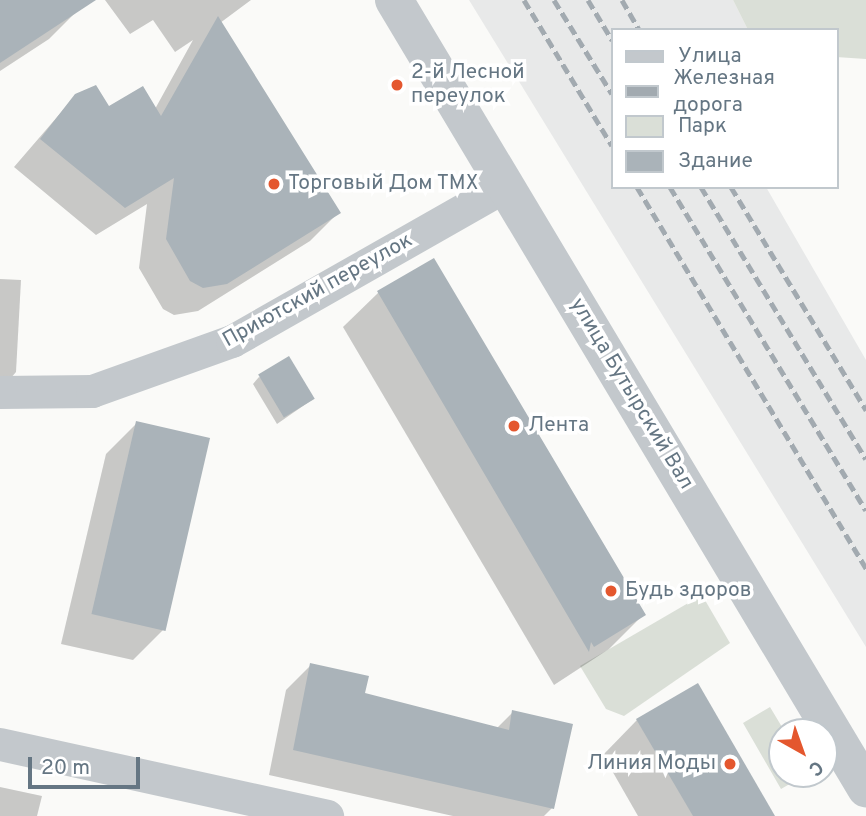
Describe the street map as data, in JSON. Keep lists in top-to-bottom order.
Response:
{
  "streets": {
    "street": ["Приютский переулок", "улица Бутырский Вал"]
  },
  "crossings": [
    ["Приютский переулок", "улица Бутырский Вал"]
  ],
  "places": [
    "2-й Лесной переулок",
    "Торговый Дом ТМХ",
    "Лента",
    "Будь здоров",
    "Линия Моды"
  ],
  "legend": [
    "Улица",
    "Железная дорога",
    "Парк",
    "Здание"
  ],
  "scale_bar": "20 m",
  "north": "bottom right"
}
